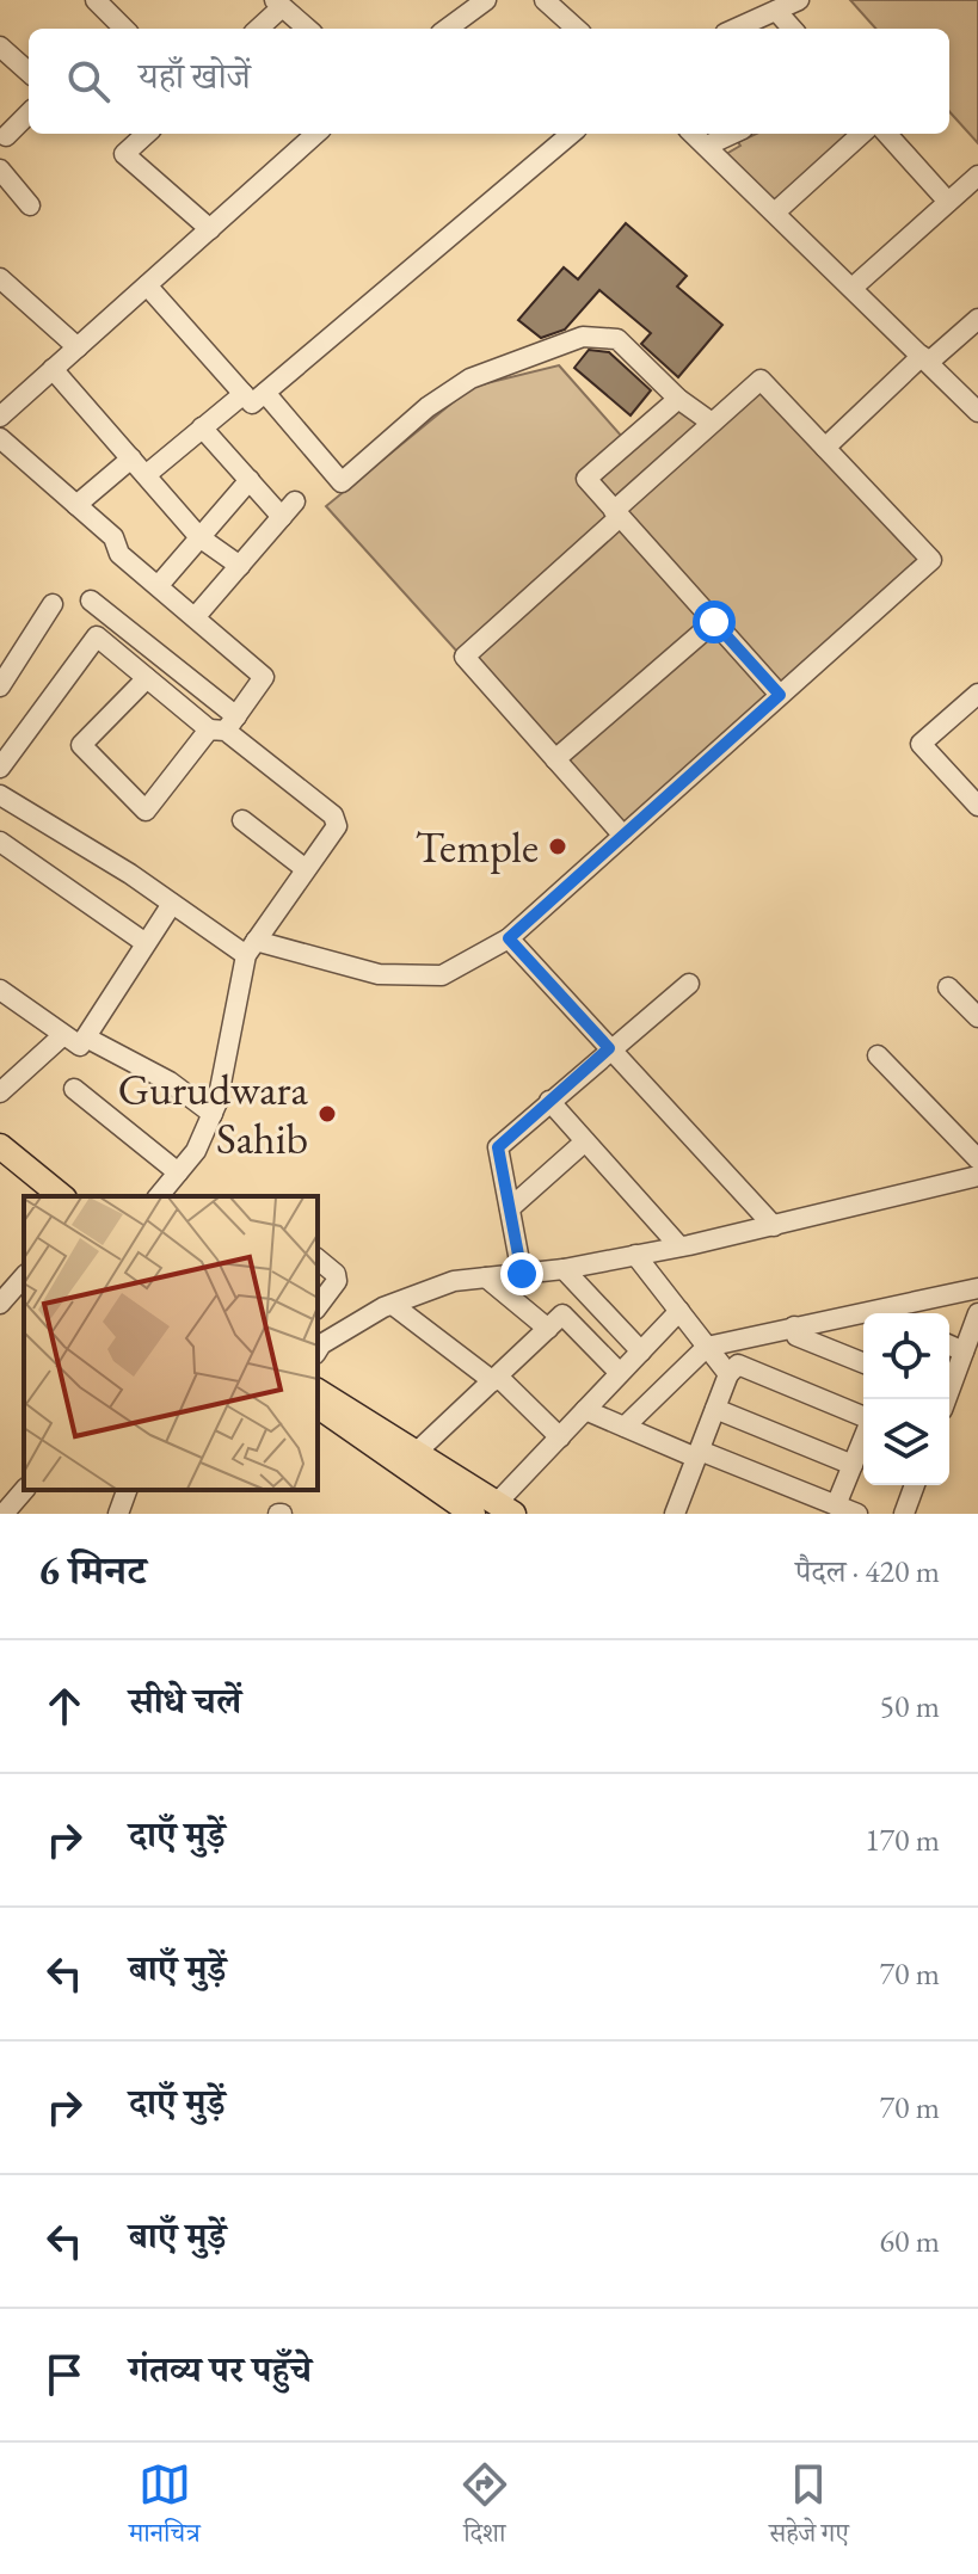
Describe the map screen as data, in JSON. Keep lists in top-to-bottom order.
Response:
{
  "places": ["Temple", "Gurudwara Sahib"],
  "page": {
    "search": "यहाँ खोजें",
    "heading": ["6 मिनट", "पैदल · 420 m"],
    "list": [
      ["सीधे चलें", "50 m"],
      ["दाएँ मुड़ें", "170 m"],
      ["बाएँ मुड़ें", "70 m"],
      ["दाएँ मुड़ें", "70 m"],
      ["बाएँ मुड़ें", "60 m"],
      "गंतव्य पर पहुँचे"
    ],
    "nav": ["मानचित्र", "दिशा", "सहेजे गए"]
  }
}
